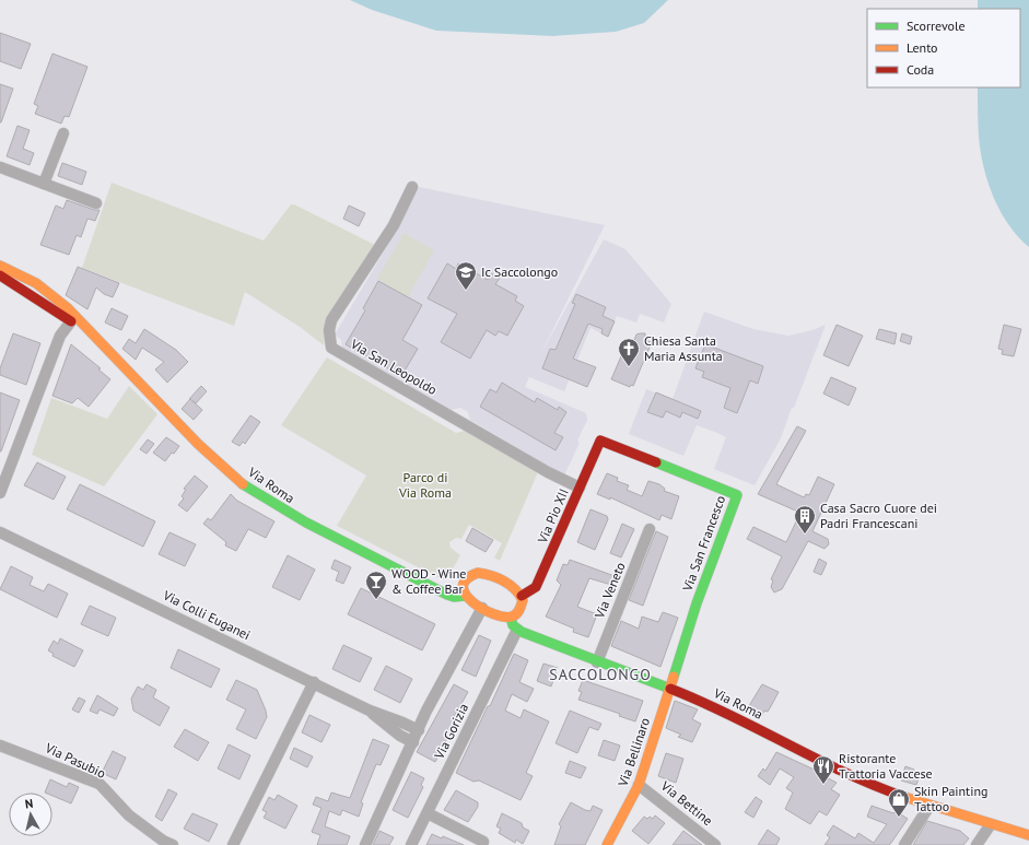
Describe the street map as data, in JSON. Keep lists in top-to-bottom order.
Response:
{
  "streets": {
    "main road": [
      "Via Roma",
      "Via Pio XII",
      "Via San Francesco",
      "Via Bellinaro"
    ],
    "street": [
      "Via San Leopoldo",
      "Via Veneto",
      "Via Colli Euganei",
      "Via Gorizia",
      "Via Pasubio",
      "Via Bettine"
    ]
  },
  "crossings": [
    ["Via San Leopoldo", "Via Pio XII"],
    ["Via Roma", "Via Pio XII"],
    ["Via Roma", "Via San Francesco"],
    ["Via Roma", "Via Veneto"],
    ["Via Roma", "Via Gorizia"],
    ["Via Roma", "Via Bellinaro"],
    ["Via Pio XII", "Via San Francesco"],
    ["Via San Francesco", "Via Bellinaro"],
    ["Via Bellinaro", "Via Bettine"]
  ],
  "districts": ["SACCOLONGO"],
  "parks": ["Parco di Via Roma"],
  "places": {
    "school or university": ["Ic Saccolongo"],
    "church": ["Chiesa Santa Maria Assunta"],
    "building": ["Casa Sacro Cuore dei Padri Francescani"],
    "bar": ["WOOD - Wine & Coffee Bar"],
    "restaurant": ["Ristorante Trattoria Vaccese"],
    "shop": ["Skin Painting Tattoo"]
  },
  "legend": ["Scorrevole", "Lento", "Coda"],
  "north": "top"
}
